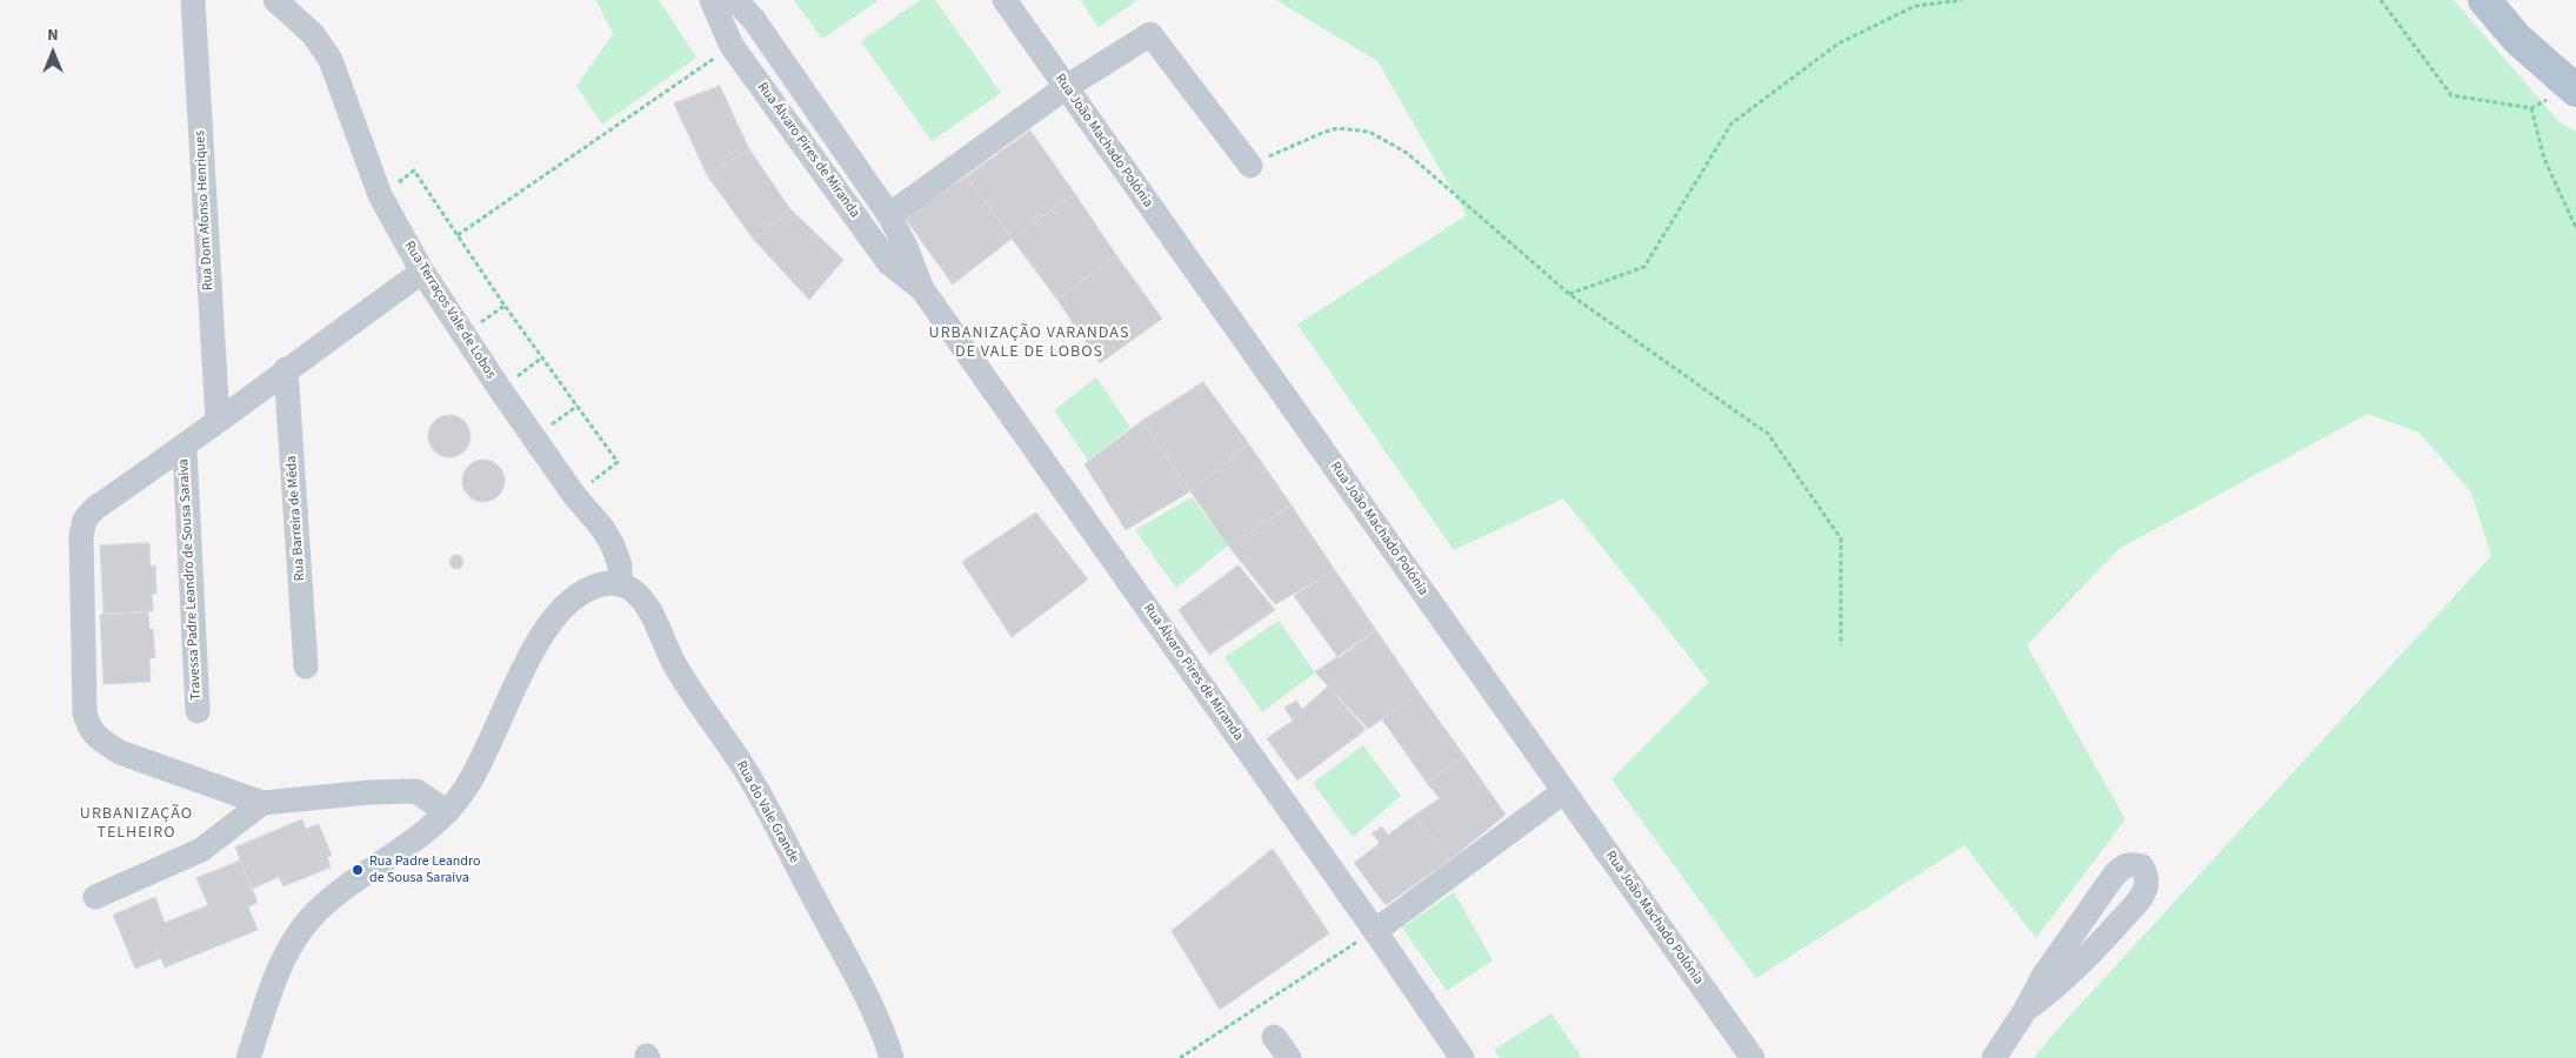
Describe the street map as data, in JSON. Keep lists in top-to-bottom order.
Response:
{
  "streets": {
    "street": [
      "Rua João Machado Polónia",
      "Rua Álvaro Pires de Miranda",
      "Rua Dom Afonso Henriques",
      "Rua Terraços Vale de Lobos",
      "Rua Barreira de Mêda",
      "Travessa Padre Leandro de Sousa Saraiva",
      "Rua do Vale Grande"
    ]
  },
  "crossings": [
    ["Rua Terraços Vale de Lobos", "Rua do Vale Grande"]
  ],
  "districts": ["URBANIZAÇÃO VARANDAS DE VALE DE LOBOS", "URBANIZAÇÃO TELHEIRO"],
  "places": ["Rua Padre Leandro de Sousa Saraiva"],
  "north": "top"
}
